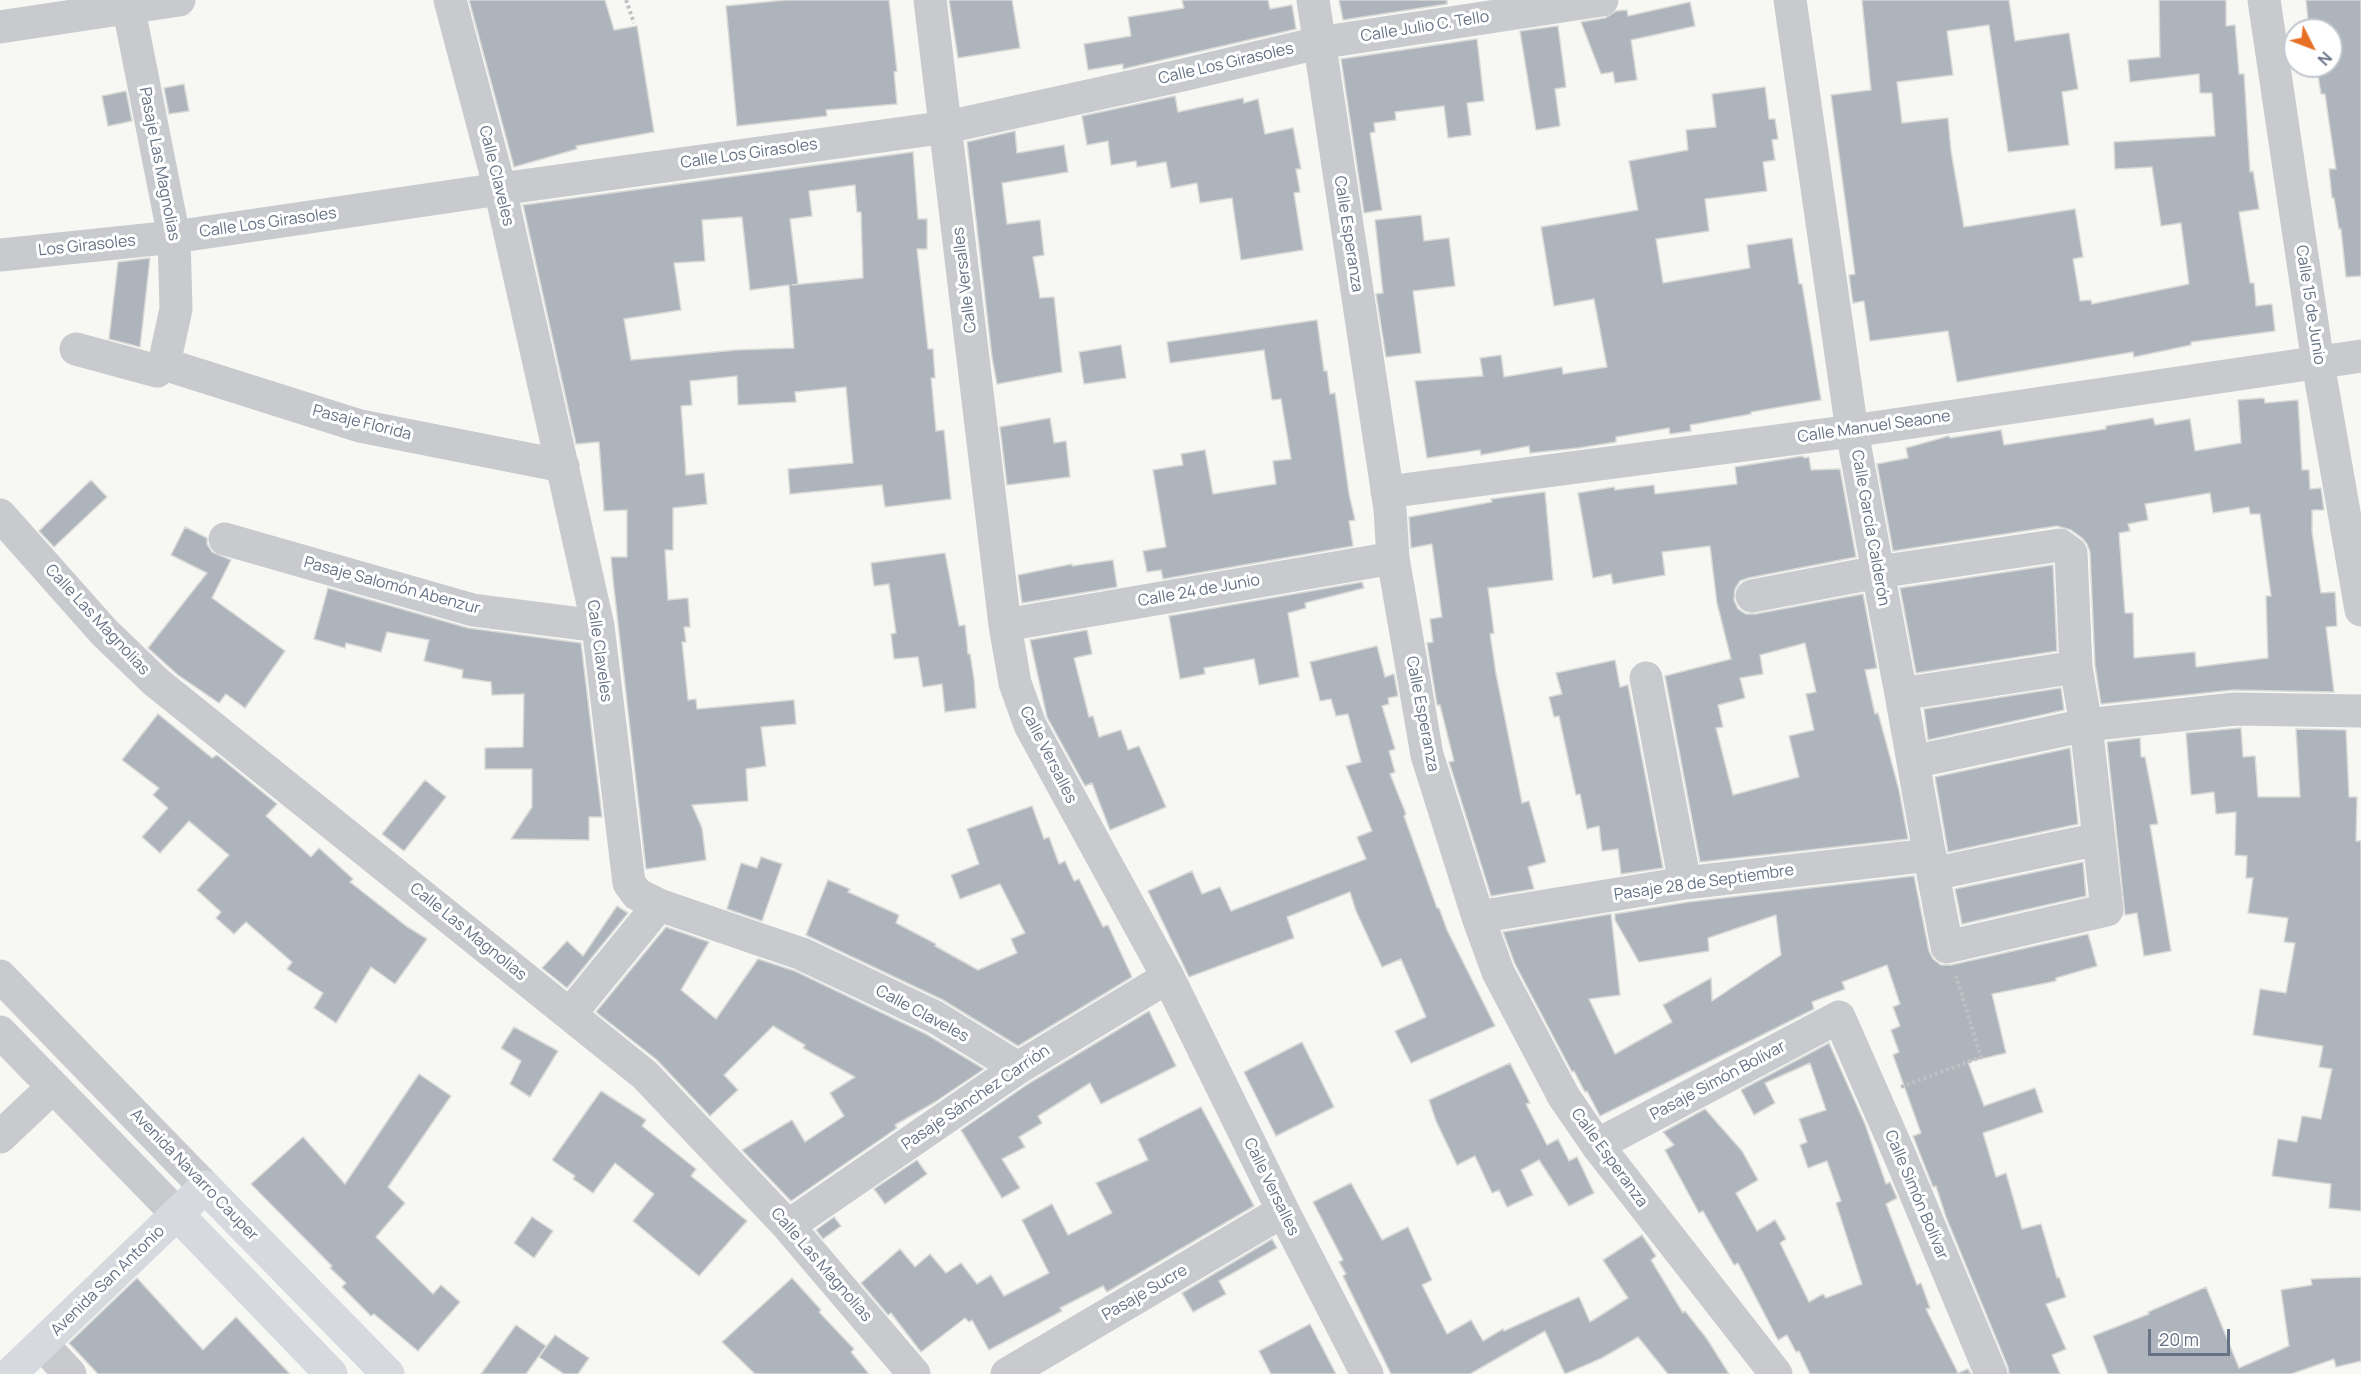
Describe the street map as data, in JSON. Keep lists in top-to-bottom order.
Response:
{
  "streets": {
    "main road": ["Avenida Navarro Cauper", "Avenida San Antonio"],
    "street": [
      "Calle Julio C. Tello",
      "Calle Los Girasoles",
      "Pasaje Las Magnolias",
      "Calle Claveles",
      "Calle Esperanza",
      "Los Girasoles",
      "Calle Versalles",
      "Calle 15 de Junio",
      "Pasaje Florida",
      "Calle Manuel Seaone",
      "Calle García Calderón",
      "Pasaje Salomón Abenzur",
      "Calle 24 de Junio",
      "Calle Las Magnolias",
      "Pasaje 28 de Septiembre",
      "Pasaje Simón Bolívar",
      "Pasaje Sánchez Carrión",
      "Calle Simón Bolívar",
      "Pasaje Sucre"
    ]
  },
  "crossings": [
    ["Calle Julio C. Tello", "Calle Los Girasoles"],
    ["Calle Julio C. Tello", "Calle Esperanza"],
    ["Calle Los Girasoles", "Pasaje Las Magnolias"],
    ["Calle Los Girasoles", "Calle Claveles"],
    ["Calle Los Girasoles", "Calle Esperanza"],
    ["Calle Los Girasoles", "Los Girasoles"],
    ["Calle Los Girasoles", "Calle Versalles"],
    ["Pasaje Las Magnolias", "Los Girasoles"],
    ["Pasaje Las Magnolias", "Pasaje Florida"],
    ["Calle Claveles", "Pasaje Florida"],
    ["Calle Claveles", "Pasaje Salomón Abenzur"],
    ["Calle Claveles", "Pasaje Sánchez Carrión"],
    ["Calle Esperanza", "Calle Manuel Seaone"],
    ["Calle Esperanza", "Calle 24 de Junio"],
    ["Calle Esperanza", "Pasaje 28 de Septiembre"],
    ["Calle Esperanza", "Pasaje Simón Bolívar"],
    ["Calle Versalles", "Calle 24 de Junio"],
    ["Calle Versalles", "Pasaje Sánchez Carrión"],
    ["Calle Versalles", "Pasaje Sucre"],
    ["Calle 15 de Junio", "Calle Manuel Seaone"],
    ["Calle Manuel Seaone", "Calle García Calderón"],
    ["Calle García Calderón", "Pasaje 28 de Septiembre"],
    ["Calle Las Magnolias", "Pasaje Sánchez Carrión"],
    ["Pasaje Simón Bolívar", "Calle Simón Bolívar"],
    ["Avenida Navarro Cauper", "Avenida San Antonio"]
  ],
  "scale_bar": "20 m",
  "north": "bottom right"
}
